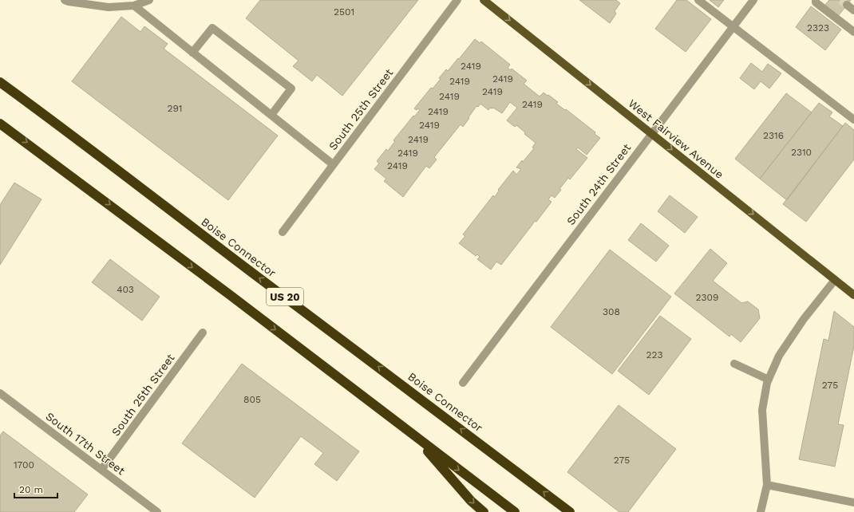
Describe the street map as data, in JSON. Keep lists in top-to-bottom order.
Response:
{
  "streets": {
    "highway": ["Boise Connector", "US 20"],
    "main road": ["West Fairview Avenue"],
    "street": ["South 25th Street", "South 24th Street", "South 17th Street"]
  },
  "crossings": [
    ["South 25th Street", "South 17th Street"],
    ["West Fairview Avenue", "South 24th Street"]
  ],
  "one_way": ["West Fairview Avenue"],
  "house_numbers": [
    "2501",
    "2323",
    "2419",
    "2419",
    "2419",
    "2419",
    "2419",
    "2419",
    "291",
    "2419",
    "2419",
    "2316",
    "2419",
    "2310",
    "2419",
    "2419",
    "403",
    "2309",
    "308",
    "223",
    "275",
    "805",
    "275",
    "1700"
  ],
  "scale_bar": "20 m"
}
